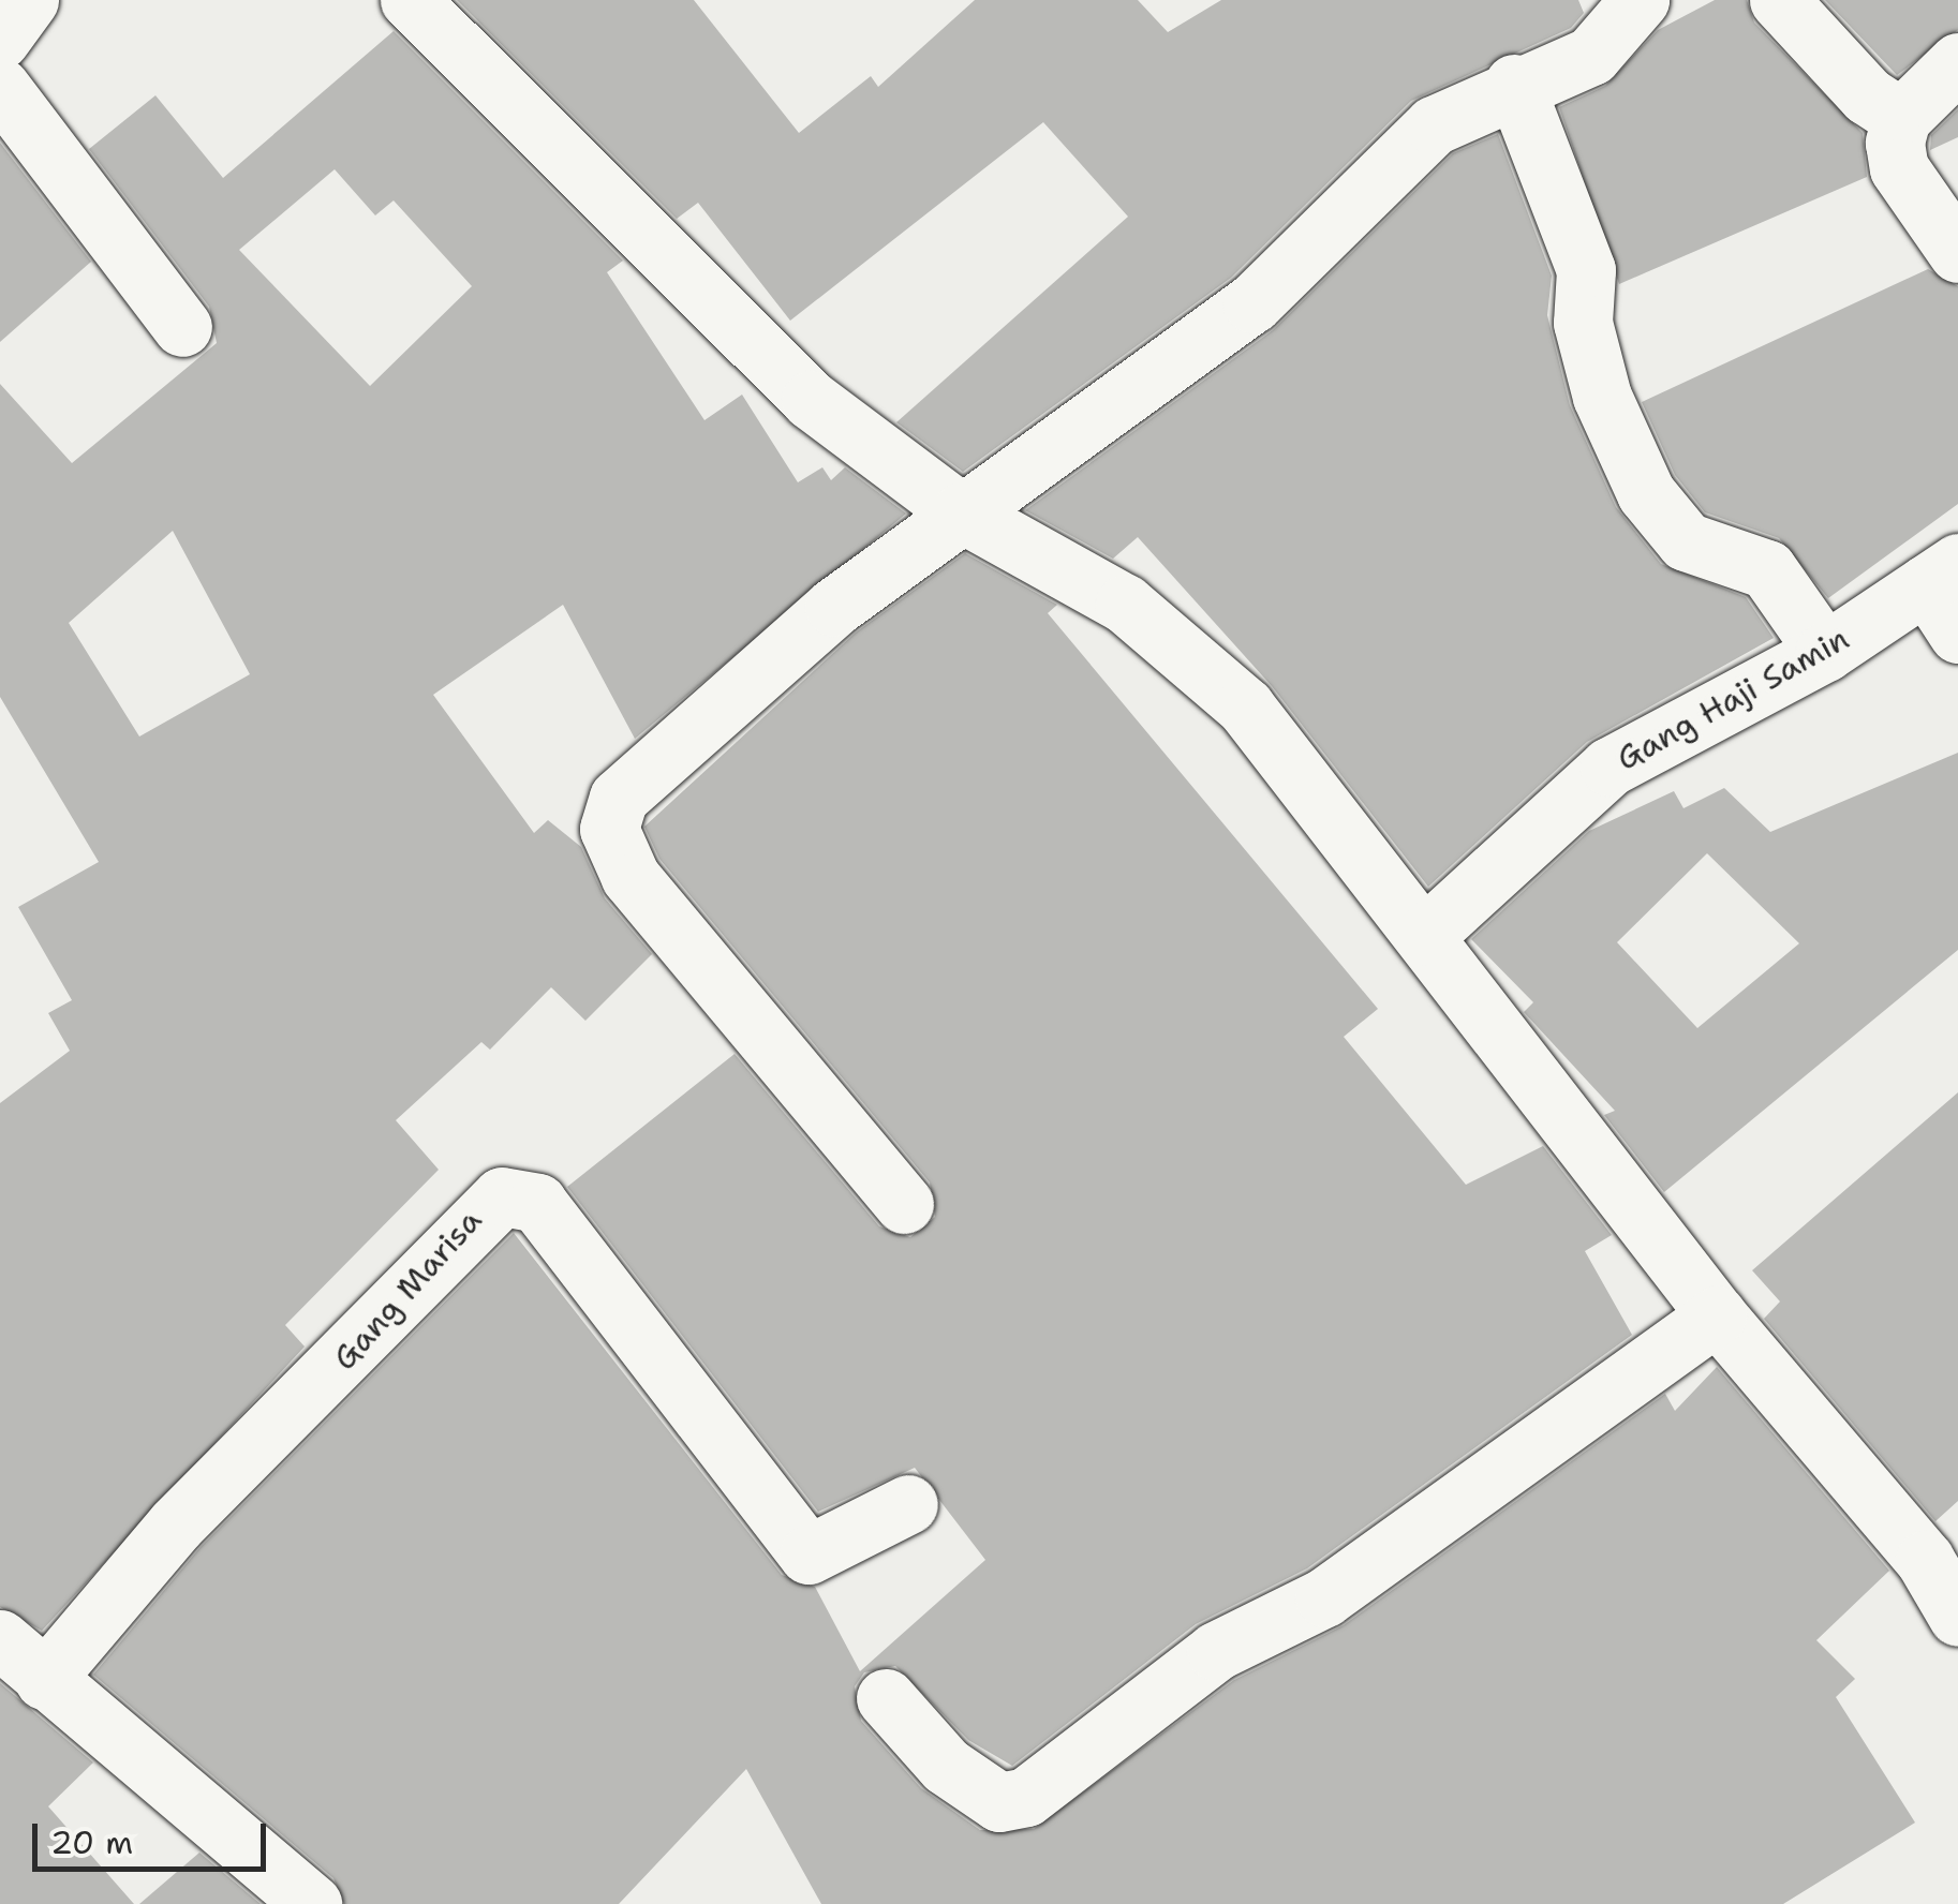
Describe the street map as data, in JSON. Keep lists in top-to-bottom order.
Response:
{
  "streets": {
    "street": ["Gang Haji Samin", "Gang Marisa"]
  },
  "scale_bar": "20 m"
}
